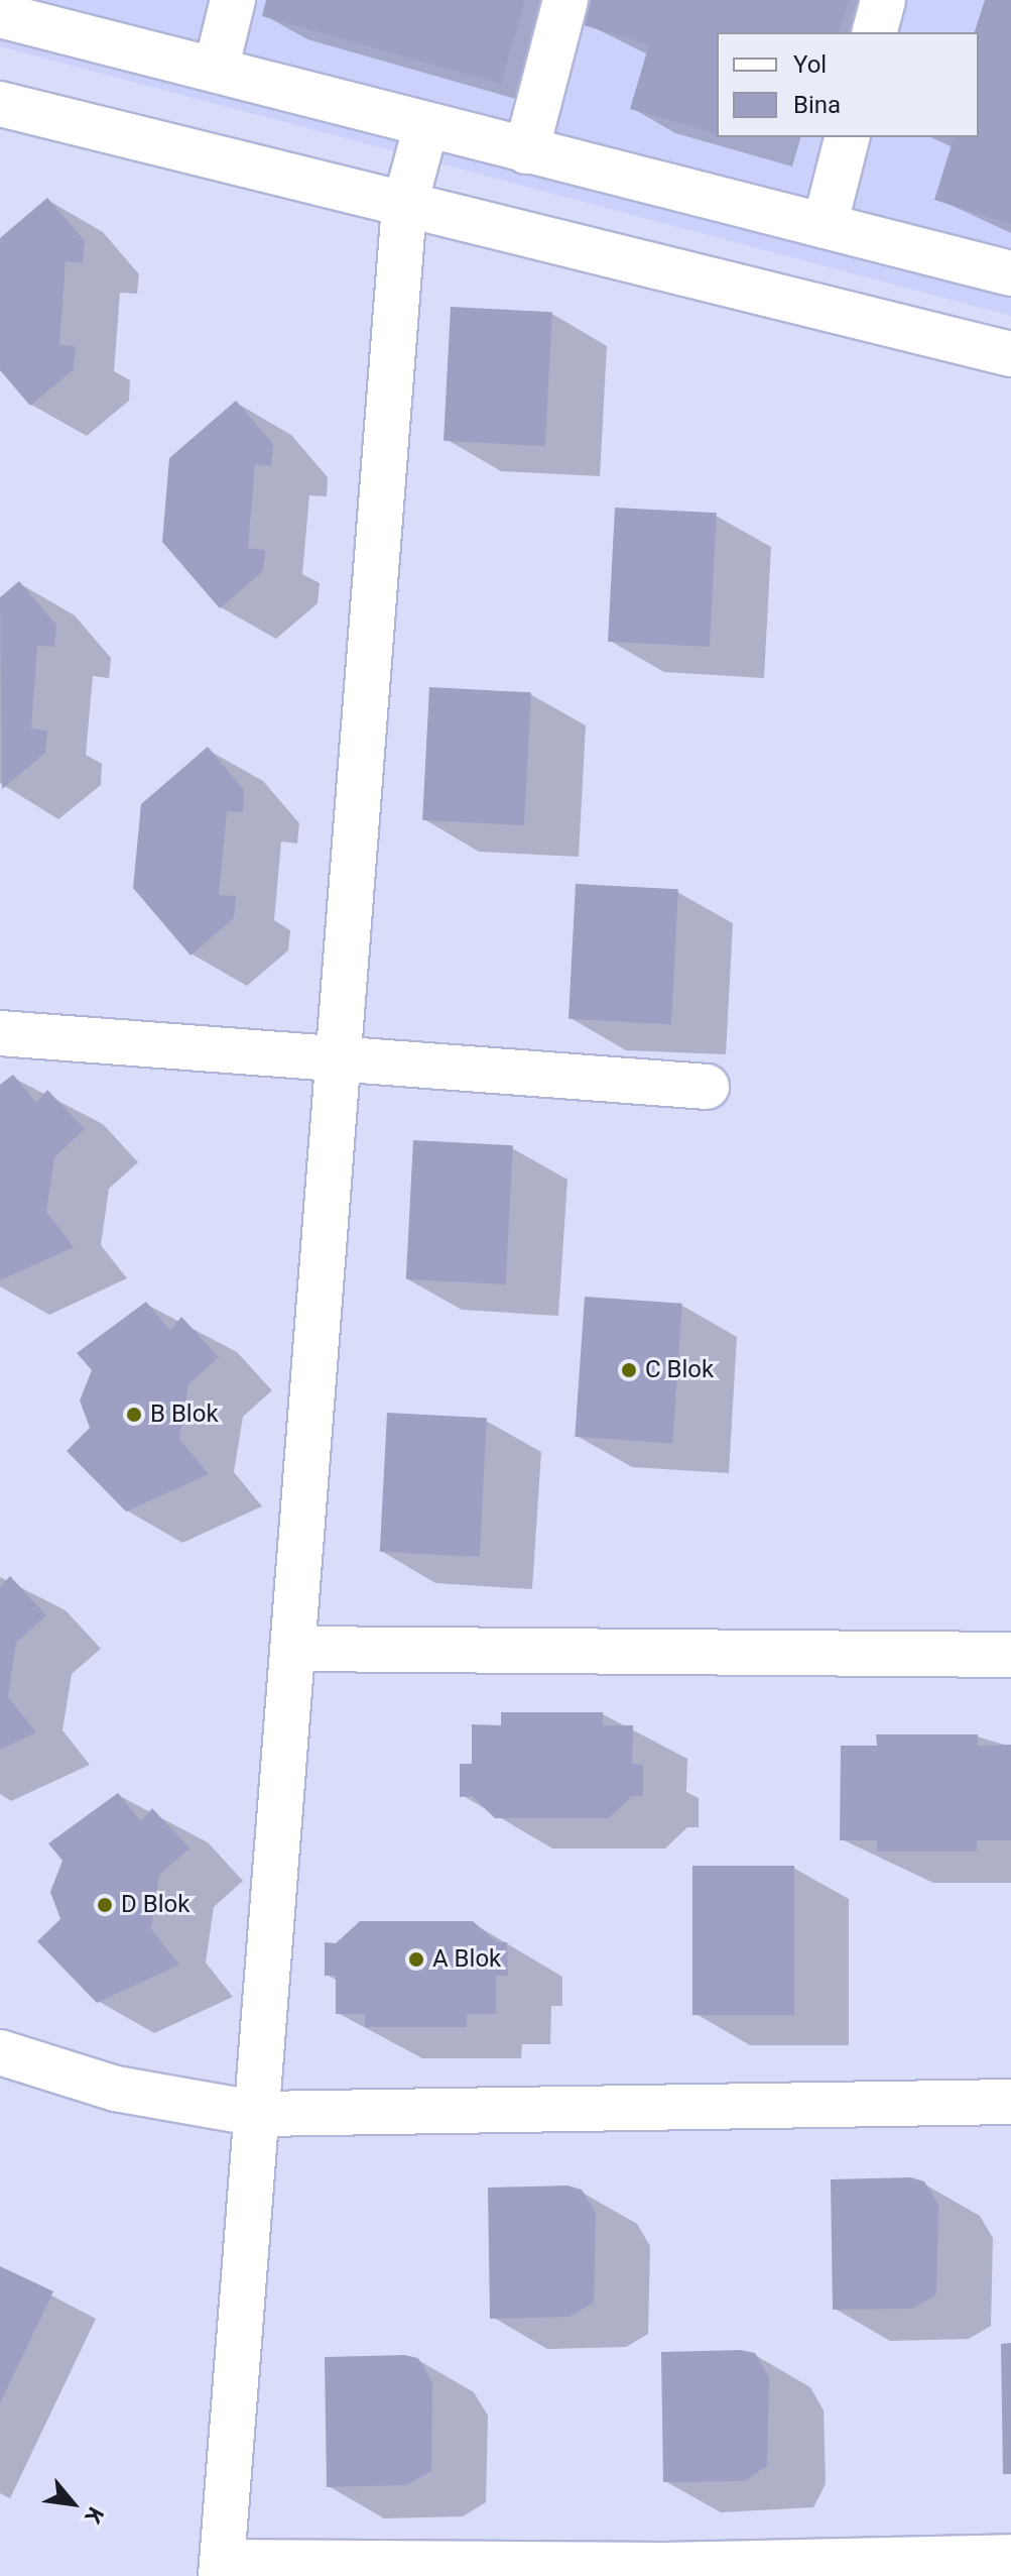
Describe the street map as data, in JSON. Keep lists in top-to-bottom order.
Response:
{
  "places": [
    "C Blok",
    "B Blok",
    "D Blok",
    "A Blok"
  ],
  "legend": ["Yol", "Bina"],
  "north": "bottom right"
}
